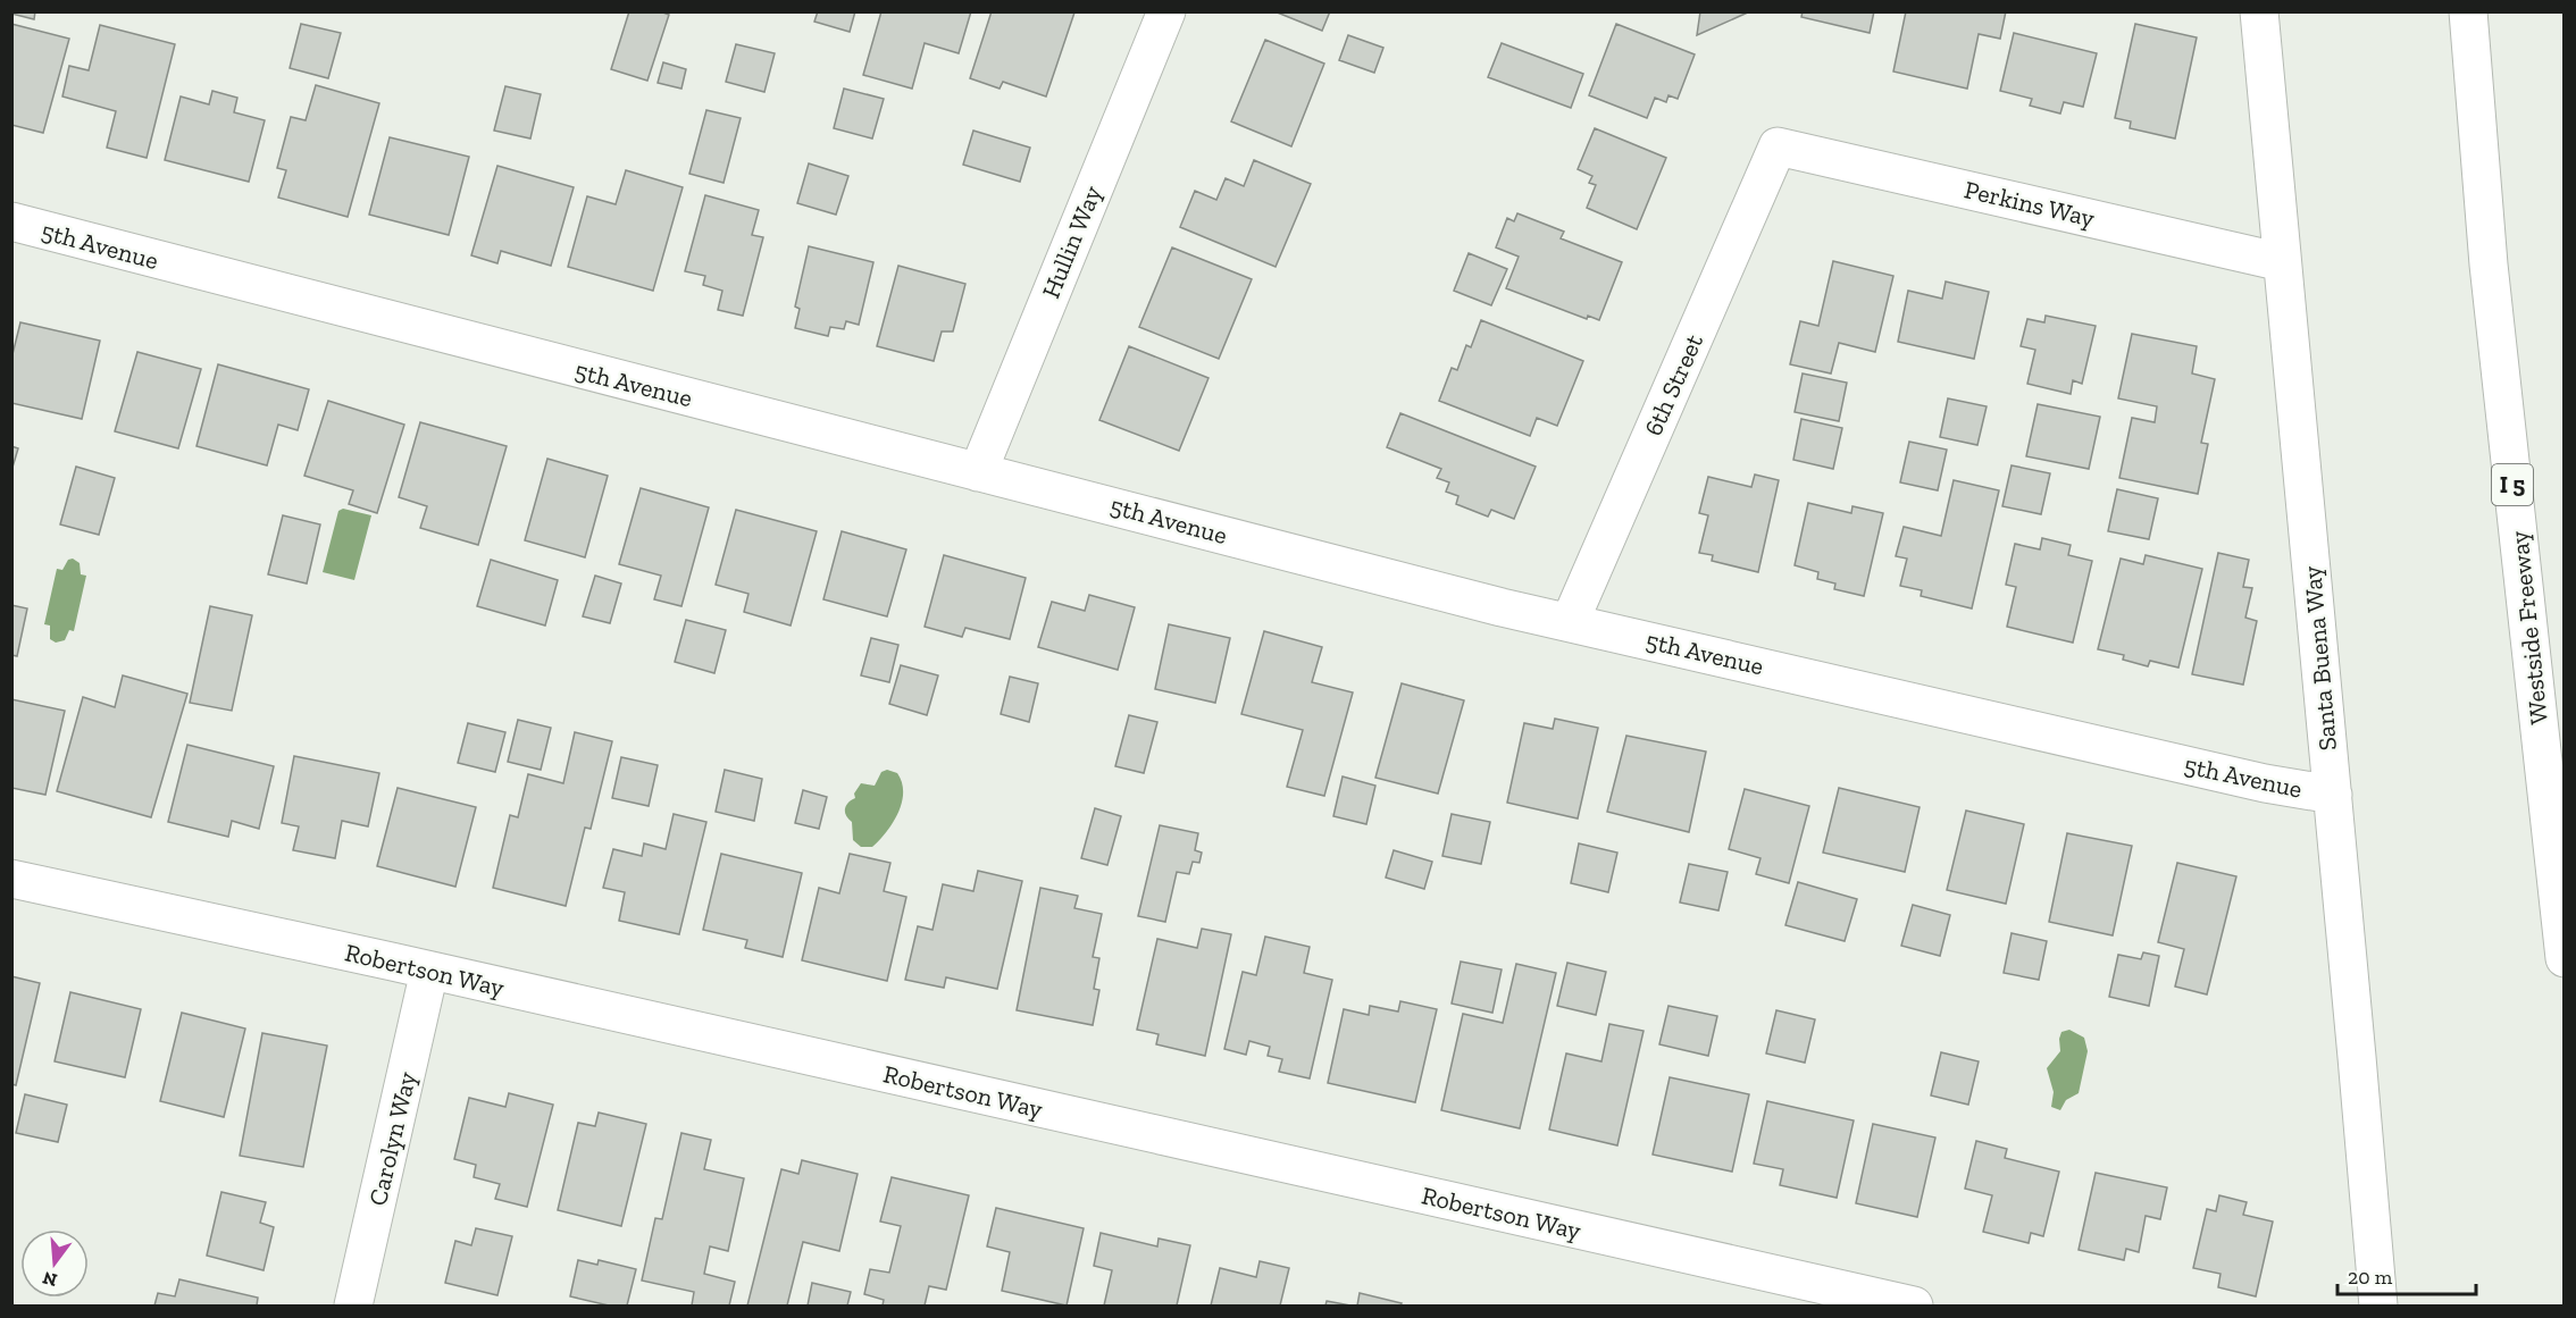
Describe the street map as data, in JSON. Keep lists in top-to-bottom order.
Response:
{
  "streets": {
    "main road": [
      "Perkins Way",
      "Hullin Way",
      "5th Avenue",
      "6th Street",
      "I 5",
      "Westside Freeway",
      "Santa Buena Way",
      "Robertson Way",
      "Carolyn Way"
    ]
  },
  "crossings": [
    ["Perkins Way", "6th Street"],
    ["Perkins Way", "Santa Buena Way"],
    ["Hullin Way", "5th Avenue"],
    ["5th Avenue", "6th Street"],
    ["5th Avenue", "Santa Buena Way"],
    ["Robertson Way", "Carolyn Way"]
  ],
  "scale_bar": "20 m",
  "north": "bottom"
}
